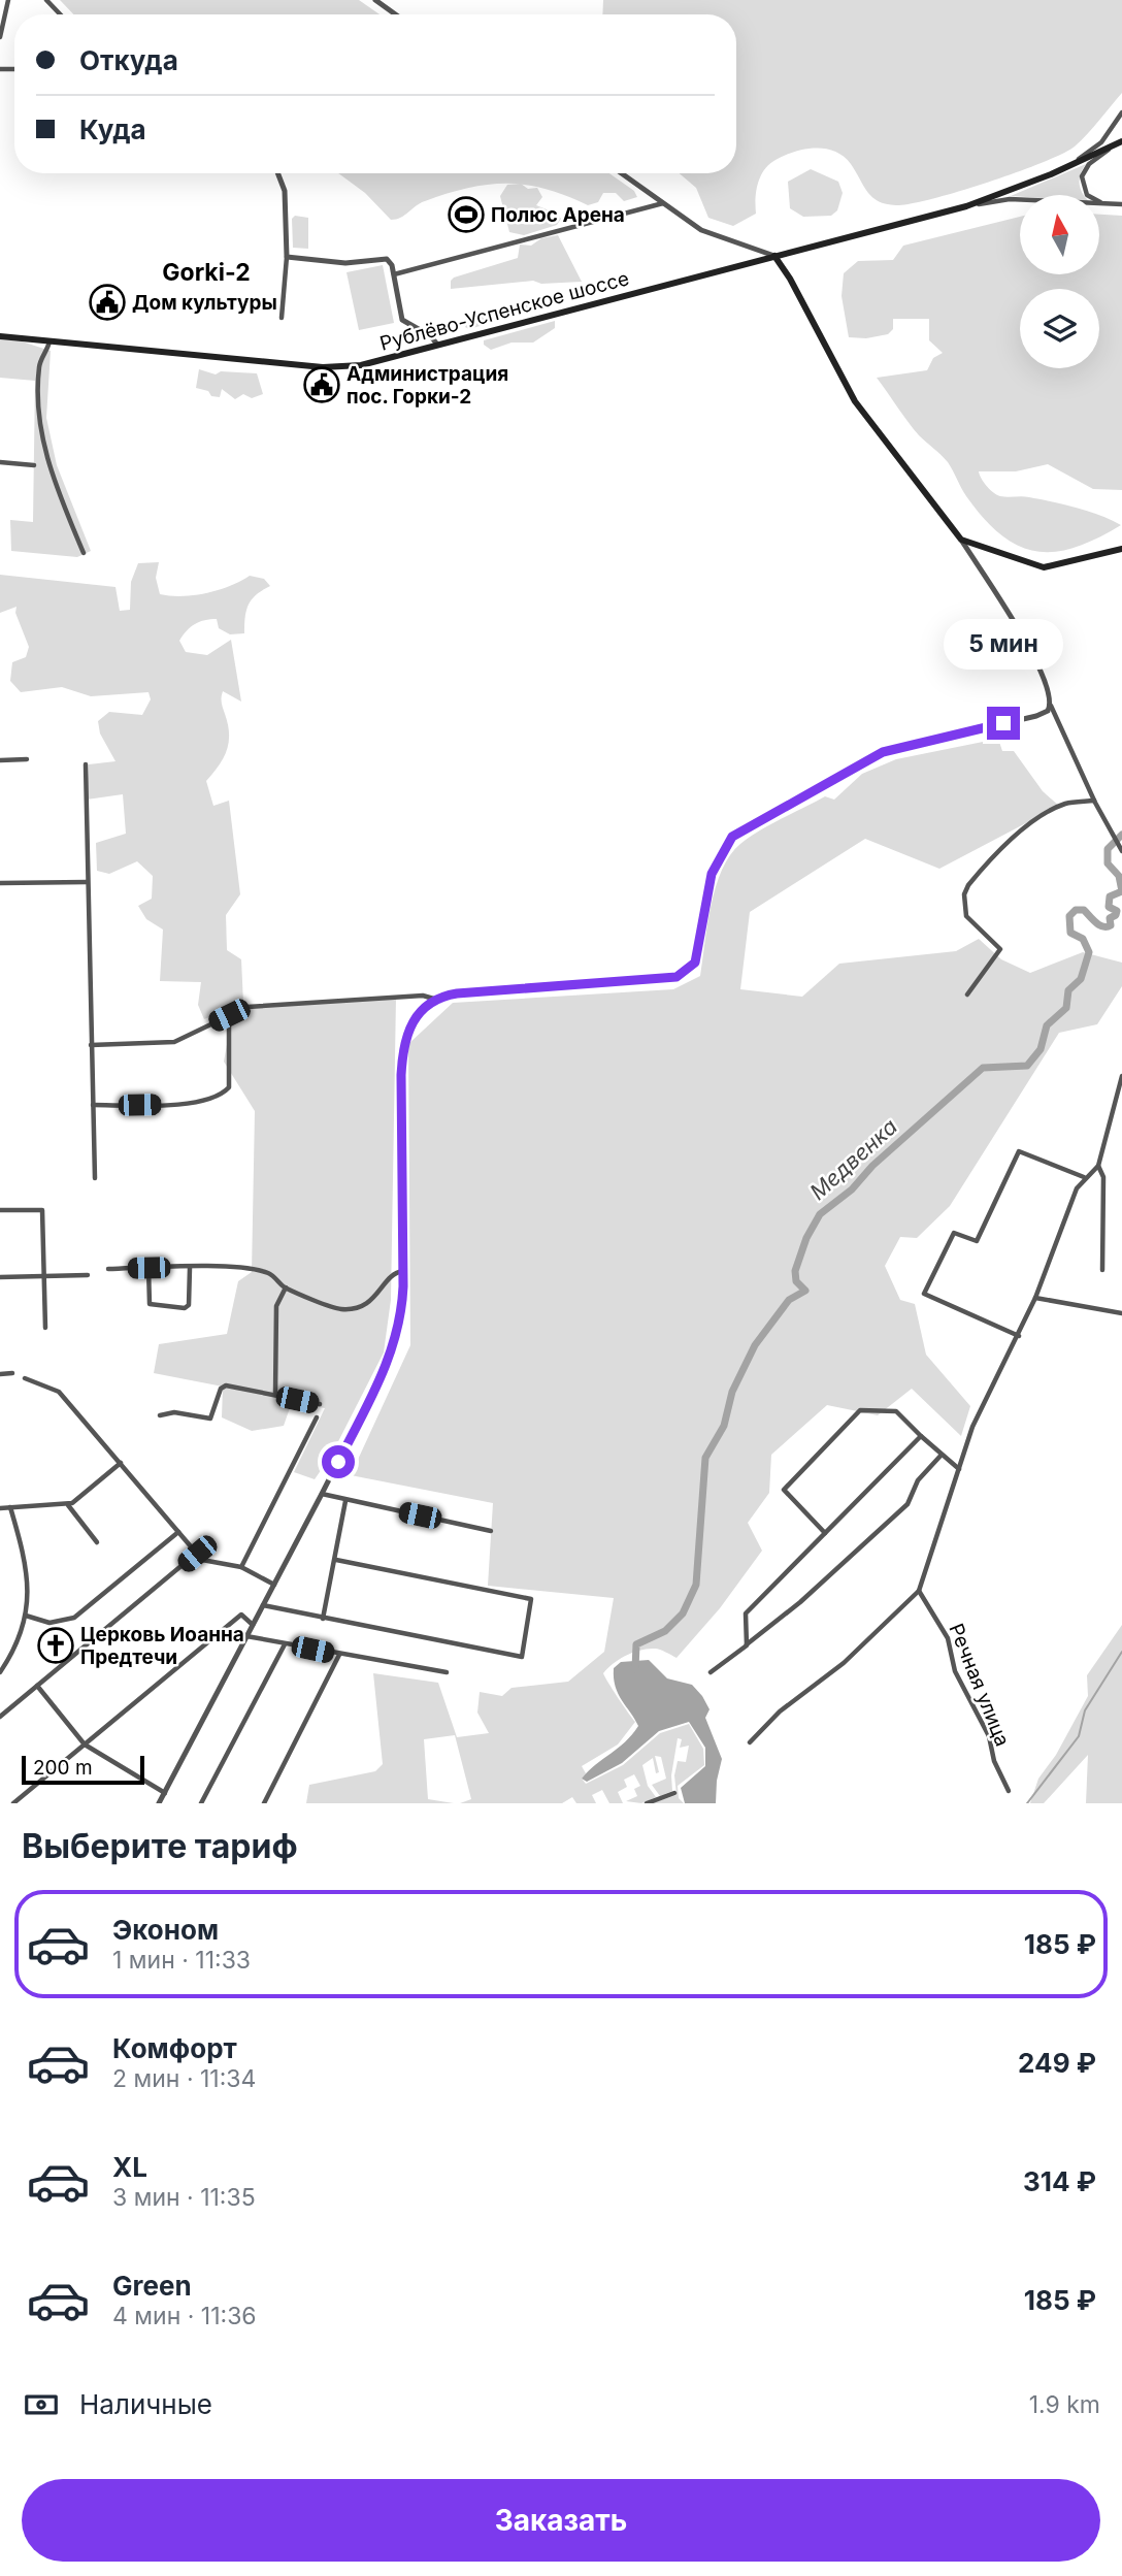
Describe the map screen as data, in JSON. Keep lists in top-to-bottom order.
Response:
{
  "streets": {
    "main road": ["Рублёво-Успенское шоссе"],
    "street": ["Речная улица"]
  },
  "districts": ["Gorki-2"],
  "water": ["Медвенка"],
  "places": {
    "sports": ["Полюс Арена"],
    "public building": ["Дом культуры", "Администрация пос. Горки-2"],
    "church": ["Церковь Иоанна Предтечи"]
  },
  "scale_bar": "200 m",
  "north": "top",
  "page": {
    "banner": ["Откуда", "Куда"],
    "bubble": "5 мин",
    "scale": "200 m",
    "heading": "Выберите тариф",
    "list": [
      {
        "name": "Эконом",
        "note": "1 мин · 11:33",
        "value": "185 ₽"
      },
      {
        "name": "Комфорт",
        "note": "2 мин · 11:34",
        "value": "249 ₽"
      },
      {
        "name": "XL",
        "note": "3 мин · 11:35",
        "value": "314 ₽"
      },
      {
        "name": "Green",
        "note": "4 мин · 11:36",
        "value": "185 ₽"
      }
    ],
    "pay": ["Наличные", "1.9 km"],
    "buttons": "Заказать"
  }
}
